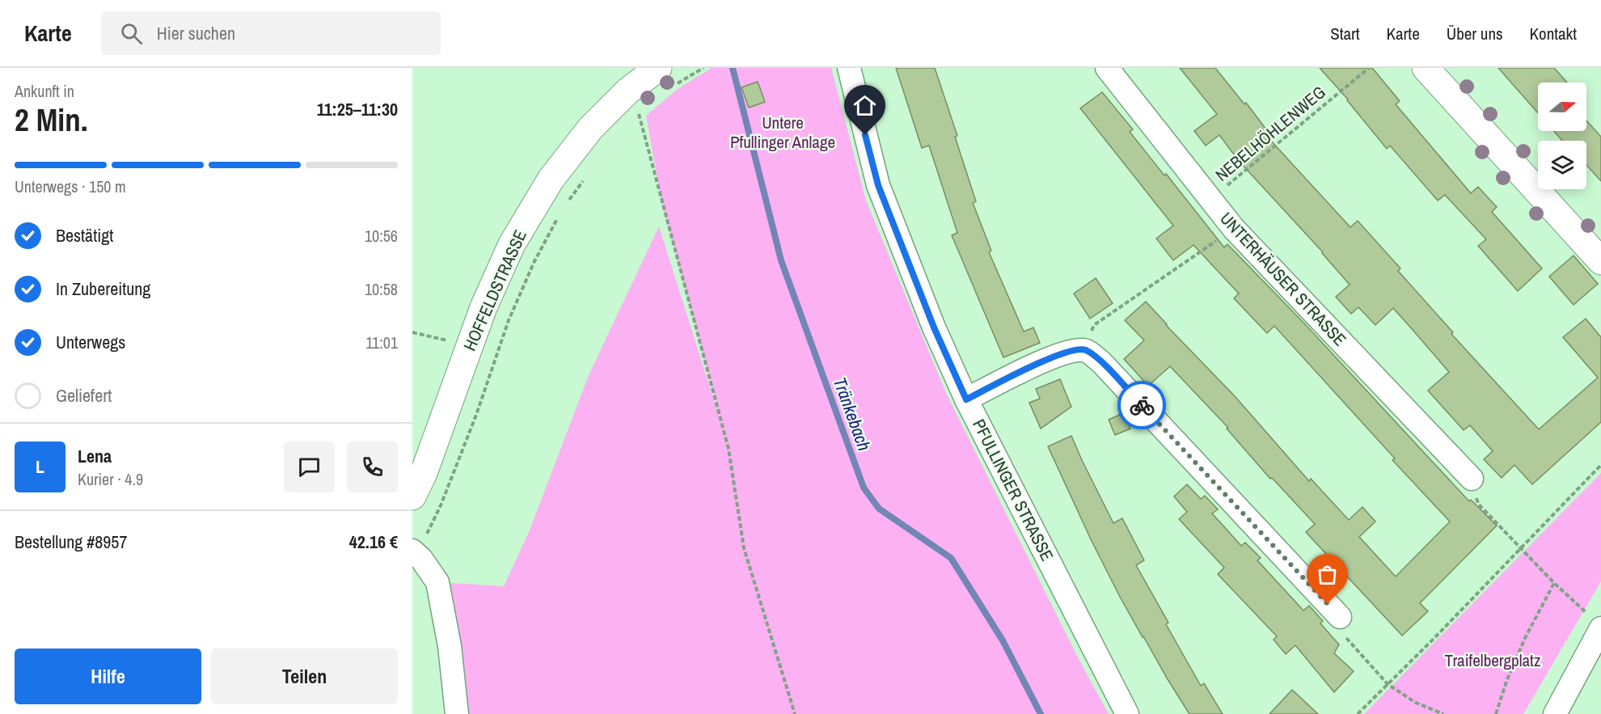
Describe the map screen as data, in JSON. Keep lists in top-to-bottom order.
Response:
{
  "streets": {
    "street": ["UNTERHÄUSER STRASSE", "HOFFELDSTRASSE", "PFULLINGER STRASSE"],
    "path": ["NEBELHÖHLENWEG"]
  },
  "crossings": [
    ["NEBELHÖHLENWEG", "UNTERHÄUSER STRASSE"]
  ],
  "water": ["Tränkebach"],
  "parks": ["Untere Pfullinger Anlage", "Traifelbergplatz"],
  "north": "right",
  "page": {
    "header": "Karte",
    "search": "Hier suchen",
    "nav": [
      "Start",
      "Karte",
      "Über uns",
      "Kontakt"
    ],
    "heading": ["2 Min.", "Ankunft in", "11:25–11:30"],
    "panel": [
      "Lena",
      "Kurier · 4.9",
      "Bestellung #8957",
      "42.16 €"
    ],
    "bar": "Unterwegs · 150 m",
    "list": [
      ["Bestätigt", "10:56"],
      ["In Zubereitung", "10:58"],
      ["Unterwegs", "11:01"],
      "Geliefert"
    ],
    "round": "L",
    "buttons": ["Hilfe", "Teilen"]
  }
}
